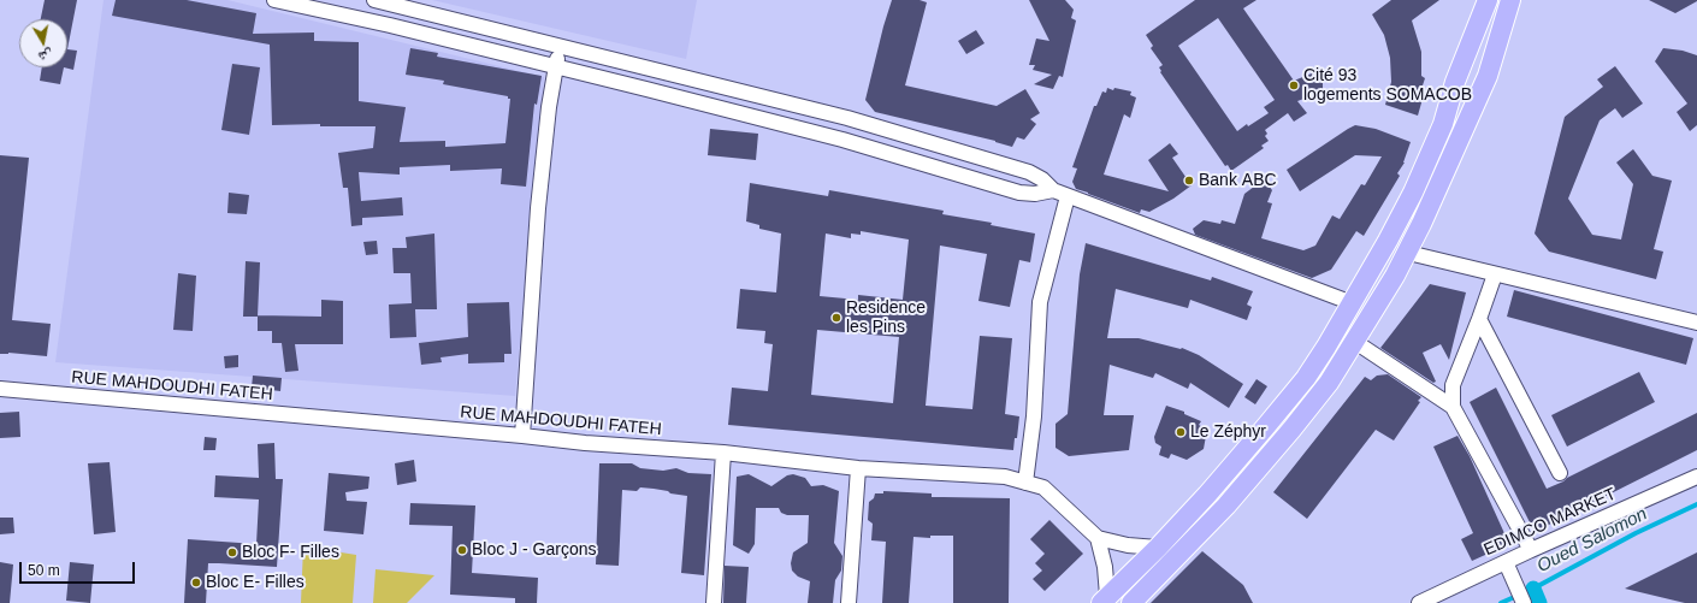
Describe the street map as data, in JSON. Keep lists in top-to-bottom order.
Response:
{
  "streets": {
    "street": ["RUE MAHDOUDHI FATEH", "EDIMCO MARKET"]
  },
  "water": ["Oued Salomon"],
  "places": [
    "Cité 93 logements SOMACOB",
    "Bank ABC",
    "Residence les Pins",
    "Le Zéphyr",
    "Bloc J - Garçons",
    "Bloc F- Filles",
    "Bloc E- Filles"
  ],
  "scale_bar": "50 m",
  "north": "bottom"
}
